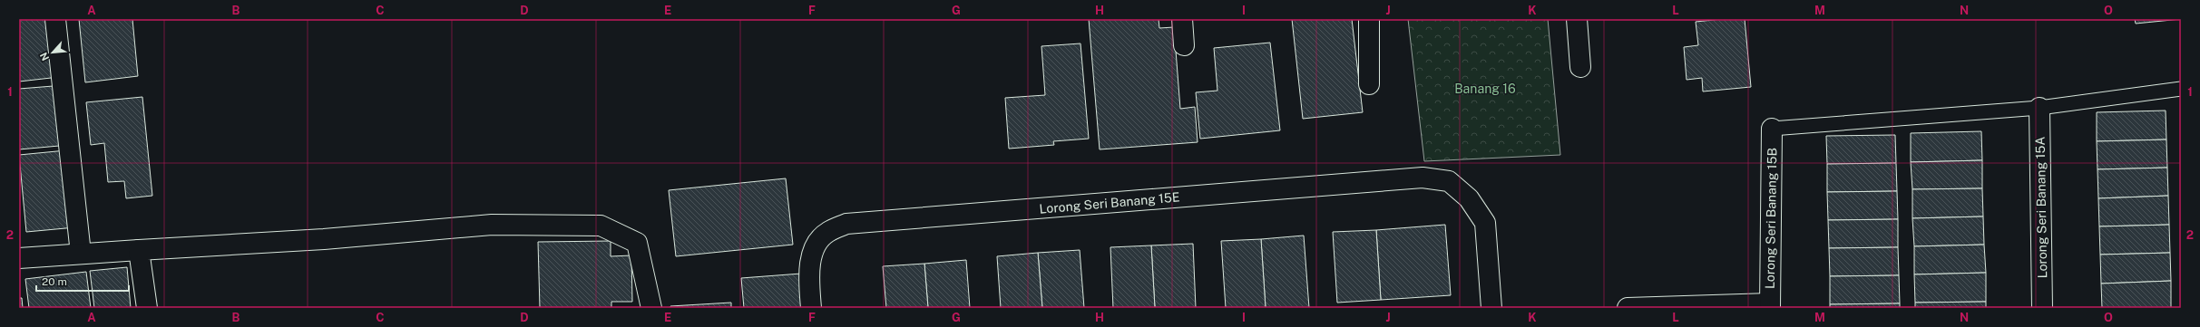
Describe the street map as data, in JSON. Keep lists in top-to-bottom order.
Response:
{
  "streets": {
    "street": ["Lorong Seri Banang 15E", "Lorong Seri Banang 15A", "Lorong Seri Banang 15B"]
  },
  "parks": ["Banang 16"],
  "scale_bar": "20 m",
  "north": "bottom left",
  "grid": {
    "columns": [
      "A",
      "B",
      "C",
      "D",
      "E",
      "F",
      "G",
      "H",
      "I",
      "J",
      "K",
      "L",
      "M",
      "N",
      "O"
    ],
    "rows": ["1", "2"]
  }
}
